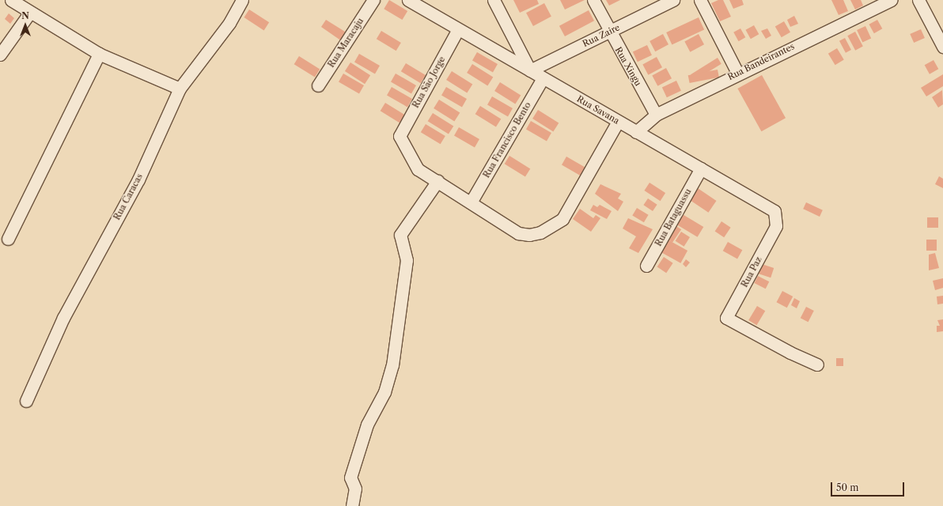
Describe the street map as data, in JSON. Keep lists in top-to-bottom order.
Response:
{
  "streets": {
    "street": [
      "Rua Zaire",
      "Rua Maracaju",
      "Rua Bandeirantes",
      "Rua Xingu",
      "Rua São Jorge",
      "Rua Savana",
      "Rua Francisco Bento",
      "Rua Caracas",
      "Rua Bataguassu",
      "Rua Paz"
    ]
  },
  "crossings": [
    ["Rua Zaire", "Rua Xingu"],
    ["Rua Zaire", "Rua Savana"],
    ["Rua Bandeirantes", "Rua Xingu"],
    ["Rua Bandeirantes", "Rua Savana"],
    ["Rua São Jorge", "Rua Savana"],
    ["Rua Savana", "Rua Francisco Bento"],
    ["Rua Savana", "Rua Bataguassu"],
    ["Rua Savana", "Rua Paz"]
  ],
  "scale_bar": "50 m",
  "north": "top"
}
